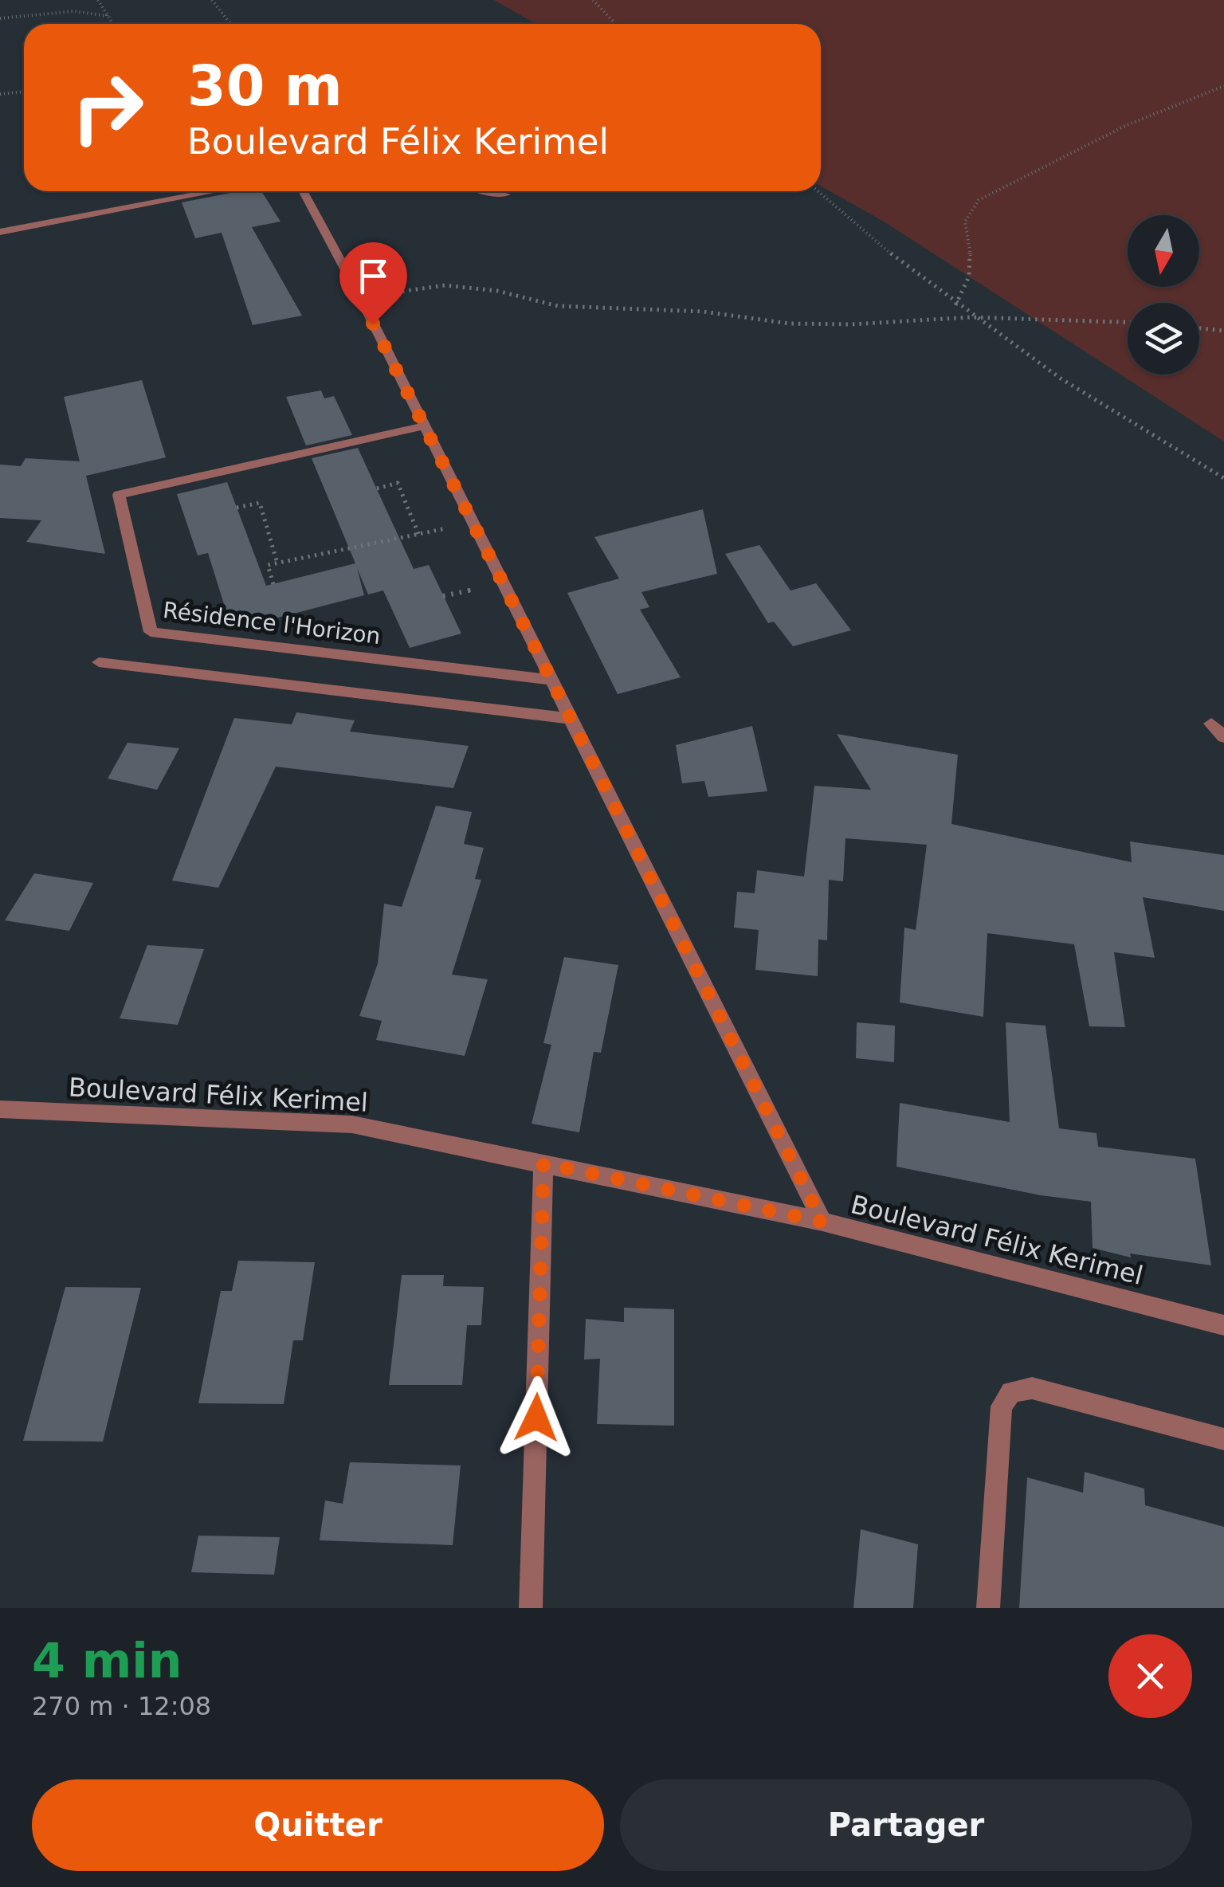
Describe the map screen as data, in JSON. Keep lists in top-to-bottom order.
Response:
{
  "streets": {
    "street": ["Résidence l'Horizon", "Boulevard Félix Kerimel"]
  },
  "north": "bottom",
  "page": {
    "turn": ["30 m", "Boulevard Félix Kerimel"],
    "heading": ["4 min", "270 m · 12:08"],
    "buttons": ["Quitter", "Partager"]
  }
}
